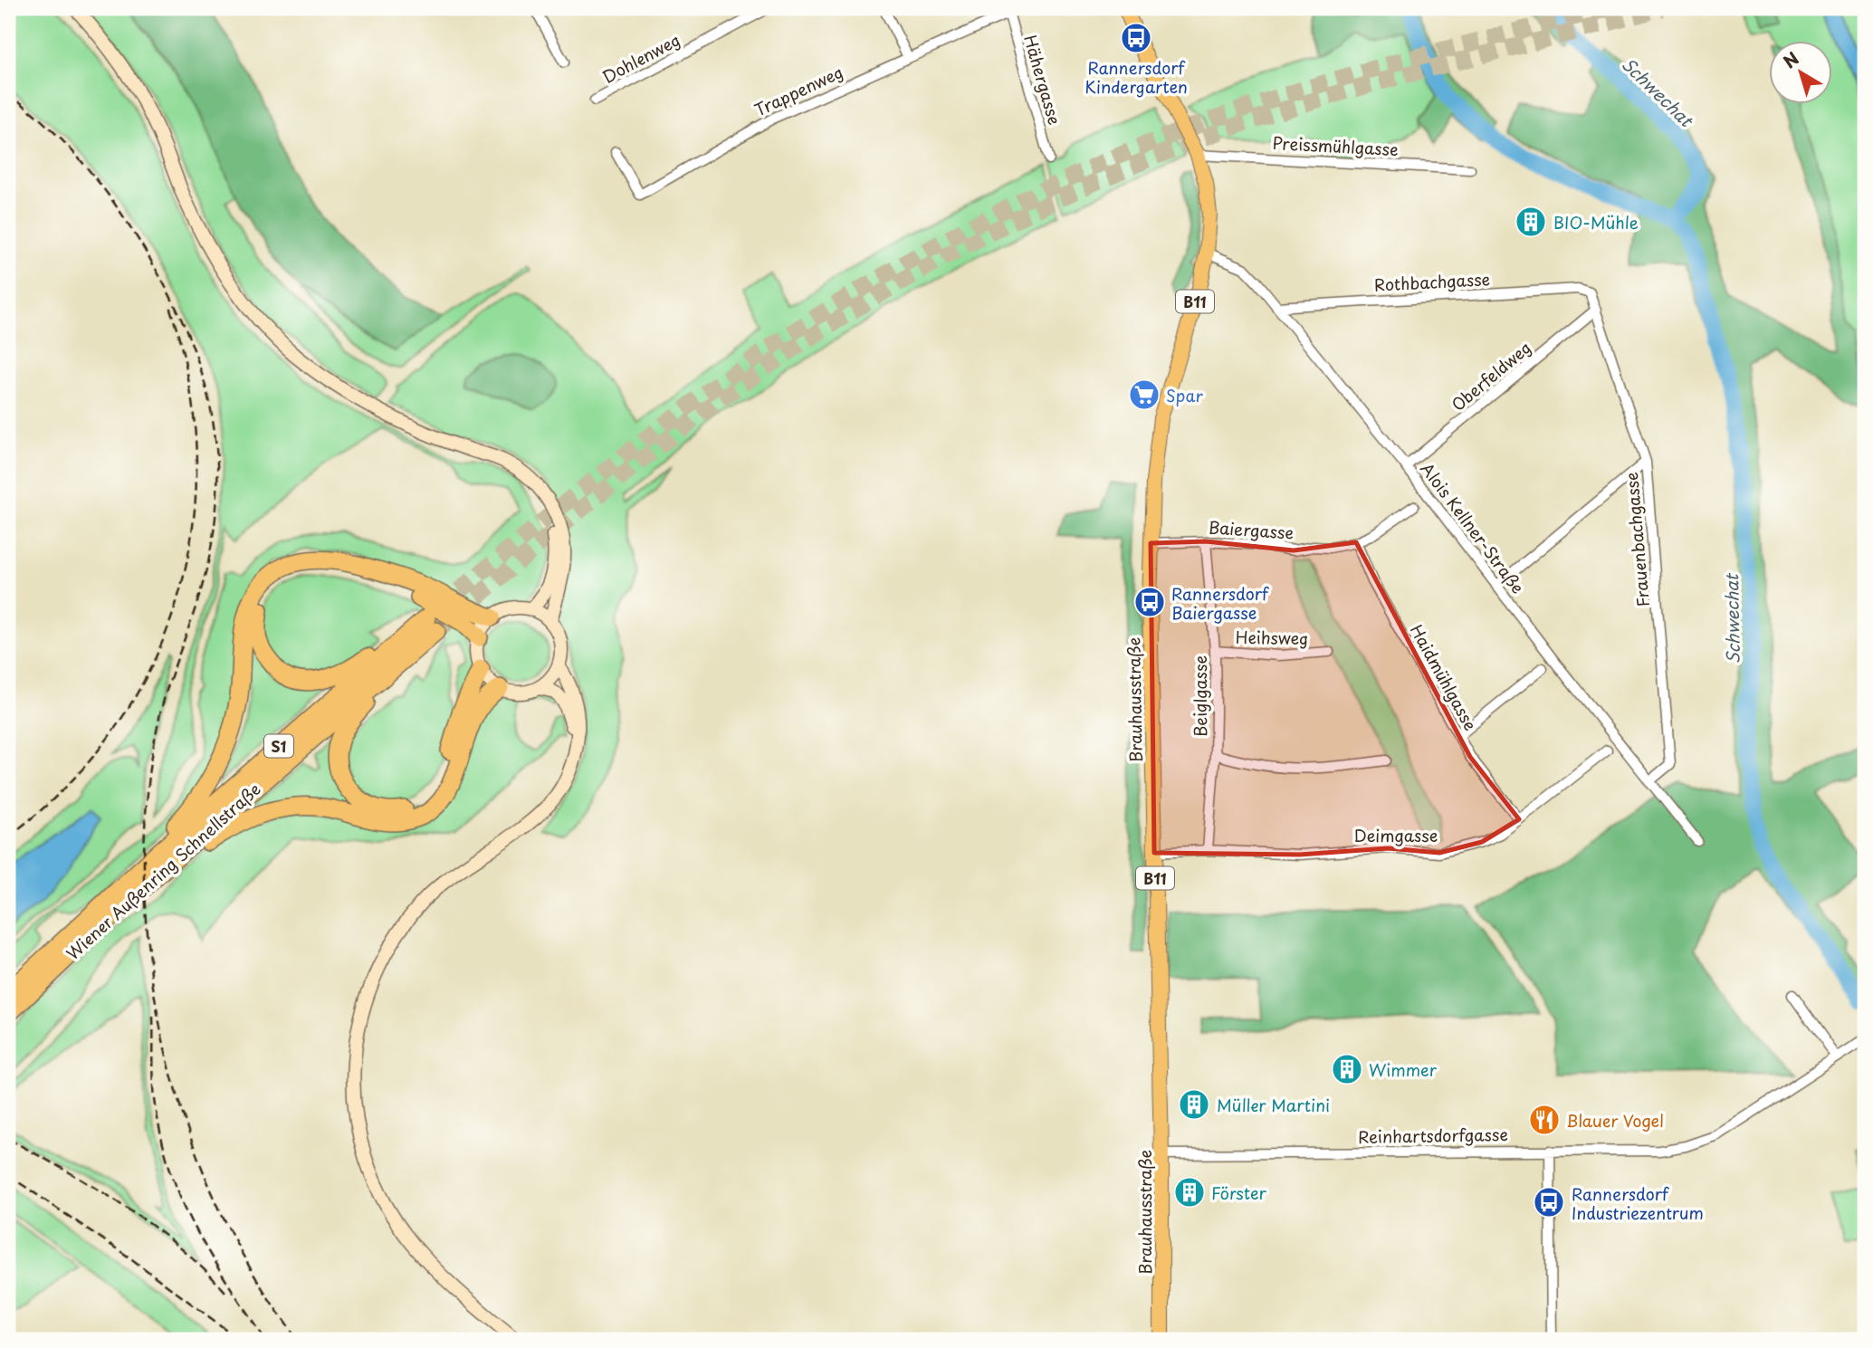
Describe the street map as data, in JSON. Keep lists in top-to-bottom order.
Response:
{
  "streets": {
    "highway": ["S1", "Wiener Außenring Schnellstraße"],
    "main road": ["B11", "Brauhausstraße"],
    "street": [
      "Dohlenweg",
      "Hähergasse",
      "Trappenweg",
      "Preissmühlgasse",
      "Rothbachgasse",
      "Oberfeldweg",
      "Alois Kellner-Straße",
      "Baiergasse",
      "Frauenbachgasse",
      "Heihsweg",
      "Haidmühlgasse",
      "Beiglgasse",
      "Deimgasse",
      "Reinhartsdorfgasse"
    ]
  },
  "crossings": [
    ["Hähergasse", "Trappenweg"],
    ["Preissmühlgasse", "Brauhausstraße"],
    ["Rothbachgasse", "Alois Kellner-Straße"],
    ["Rothbachgasse", "Frauenbachgasse"],
    ["Oberfeldweg", "Alois Kellner-Straße"],
    ["Oberfeldweg", "Frauenbachgasse"],
    ["Alois Kellner-Straße", "Frauenbachgasse"],
    ["Alois Kellner-Straße", "Brauhausstraße"],
    ["Baiergasse", "Haidmühlgasse"],
    ["Baiergasse", "Beiglgasse"],
    ["Baiergasse", "Brauhausstraße"],
    ["Heihsweg", "Beiglgasse"],
    ["Haidmühlgasse", "Deimgasse"],
    ["Beiglgasse", "Deimgasse"],
    ["Brauhausstraße", "Deimgasse"],
    ["Brauhausstraße", "Reinhartsdorfgasse"]
  ],
  "water": ["Schwechat"],
  "places": {
    "bus stop": ["Rannersdorf Kindergarten", "Rannersdorf Baiergasse", "Rannersdorf Industriezentrum"],
    "building": [
      "BIO-Mühle",
      "Wimmer",
      "Müller Martini",
      "Förster"
    ],
    "supermarket": ["Spar"],
    "restaurant": ["Blauer Vogel"]
  },
  "north": "top left"
}
